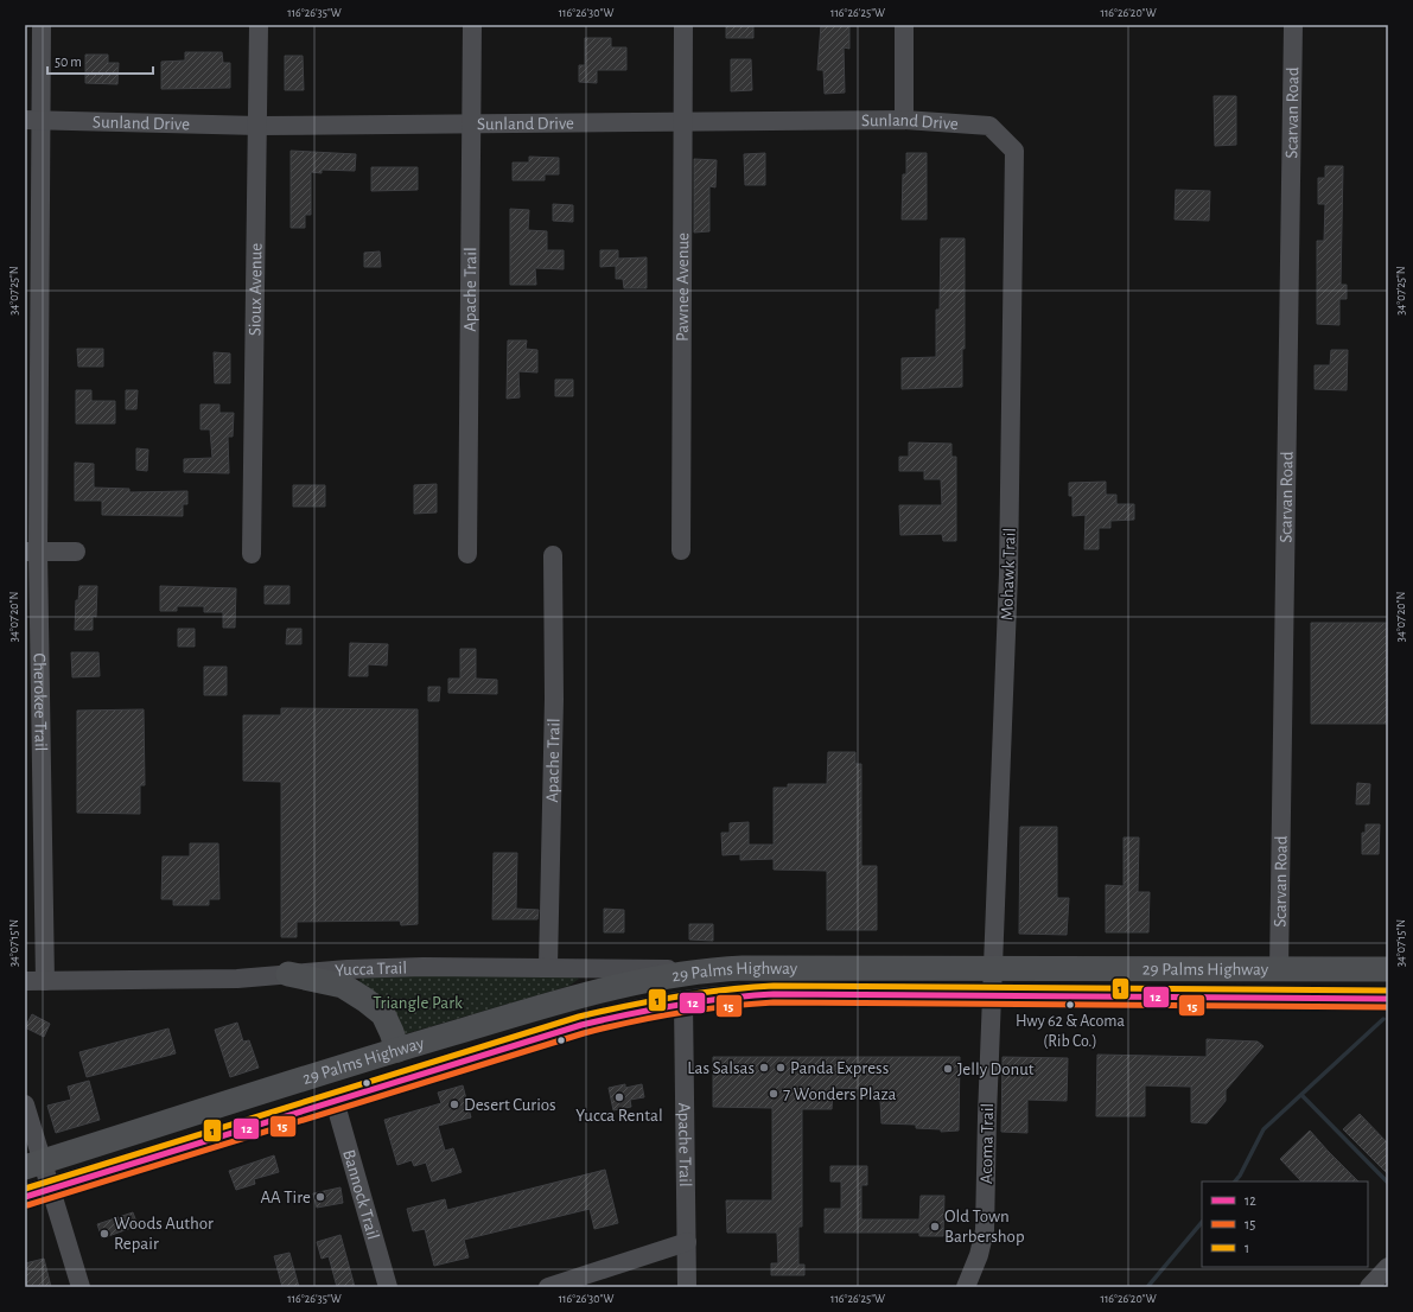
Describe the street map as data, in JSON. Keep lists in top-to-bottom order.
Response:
{
  "streets": {
    "main road": ["29 Palms Highway"],
    "street": [
      "Scarvan Road",
      "Sunland Drive",
      "Pawnee Avenue",
      "Sioux Avenue",
      "Apache Trail",
      "Mohawk Trail",
      "Cherokee Trail",
      "Yucca Trail",
      "Acoma Trail",
      "Bannock Trail"
    ]
  },
  "crossings": [
    ["Scarvan Road", "29 Palms Highway"],
    ["Sunland Drive", "Pawnee Avenue"],
    ["Sunland Drive", "Sioux Avenue"],
    ["Sunland Drive", "Apache Trail"],
    ["Sunland Drive", "Mohawk Trail"],
    ["Sunland Drive", "Cherokee Trail"],
    ["Apache Trail", "Yucca Trail"],
    ["Apache Trail", "29 Palms Highway"],
    ["Mohawk Trail", "29 Palms Highway"],
    ["Mohawk Trail", "Acoma Trail"],
    ["Cherokee Trail", "Yucca Trail"],
    ["Yucca Trail", "29 Palms Highway"],
    ["29 Palms Highway", "Acoma Trail"],
    ["29 Palms Highway", "Bannock Trail"]
  ],
  "parks": ["Triangle Park"],
  "places": [
    "Hwy 62 & Acoma (Rib Co.)",
    "Las Salsas",
    "Panda Express",
    "Jelly Donut",
    "7 Wonders Plaza",
    "Yucca Rental",
    "Desert Curios",
    "AA Tire",
    "Old Town Barbershop",
    "Woods Author Repair"
  ],
  "lines": ["transit line 1", "transit line 12", "transit line 15"],
  "legend": ["12", "15", "1"],
  "scale_bar": "50 m",
  "coordinates": [
    "116°26'35\"W",
    "116°26'30\"W",
    "116°26'25\"W",
    "116°26'20\"W",
    "34°07'25\"N",
    "34°07'20\"N",
    "34°07'15\"N"
  ]
}
